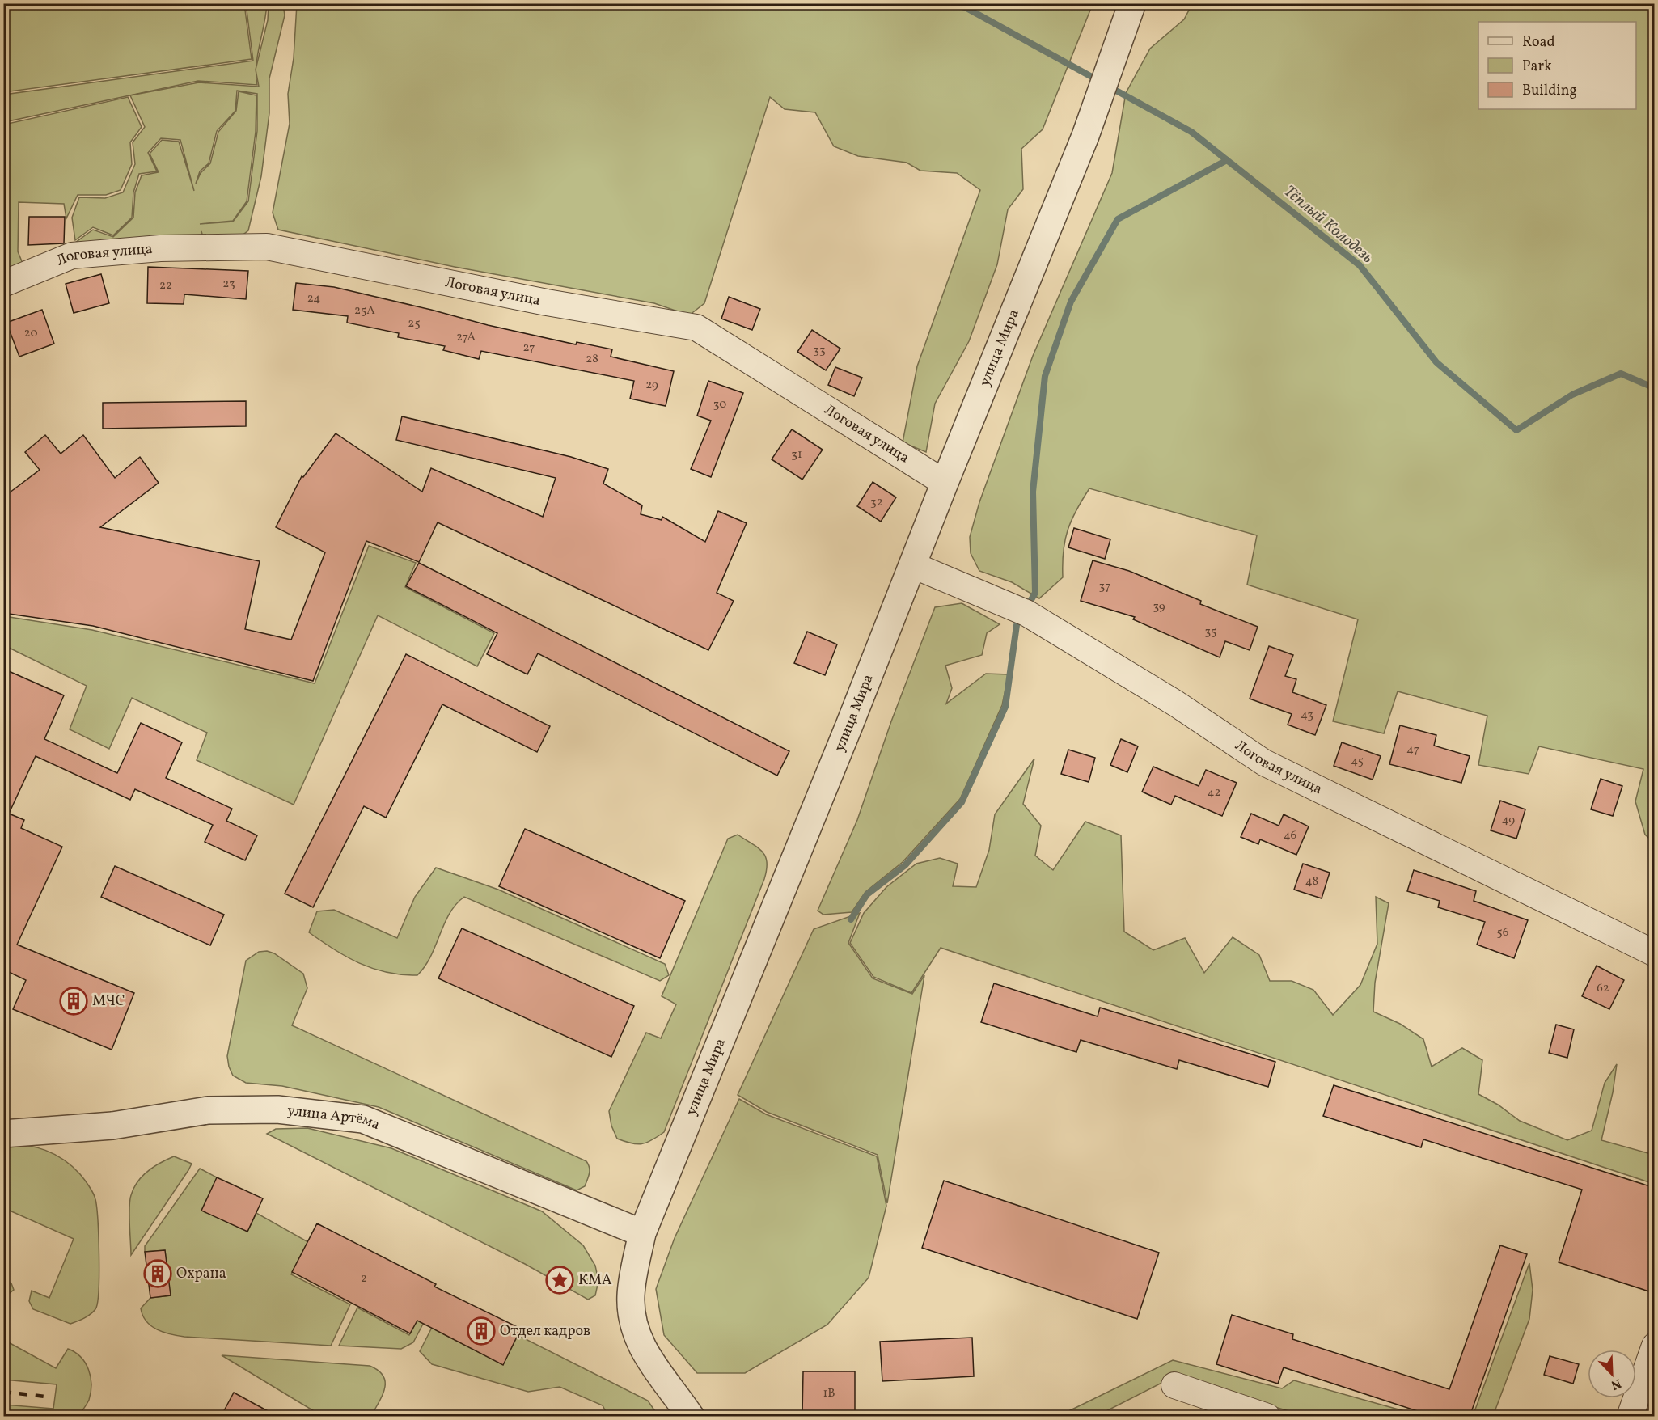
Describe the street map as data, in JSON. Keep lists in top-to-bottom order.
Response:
{
  "streets": {
    "street": ["Логовая улица", "улица Мира", "улица Артёма"]
  },
  "crossings": [
    ["Логовая улица", "улица Мира"],
    ["улица Мира", "улица Артёма"]
  ],
  "water": ["Тёплый Колодезь"],
  "places": {
    "building": ["МЧС", "Охрана", "Отдел кадров"],
    "place": ["КМА"]
  },
  "house_numbers": [
    "23",
    "22",
    "24",
    "25А",
    "25",
    "20",
    "27А",
    "27",
    "33",
    "28",
    "29",
    "30",
    "31",
    "32",
    "37",
    "39",
    "35",
    "43",
    "47",
    "45",
    "42",
    "49",
    "46",
    "48",
    "56",
    "62",
    "2",
    "1В"
  ],
  "legend": ["Road", "Park", "Building"],
  "north": "bottom right"
}
